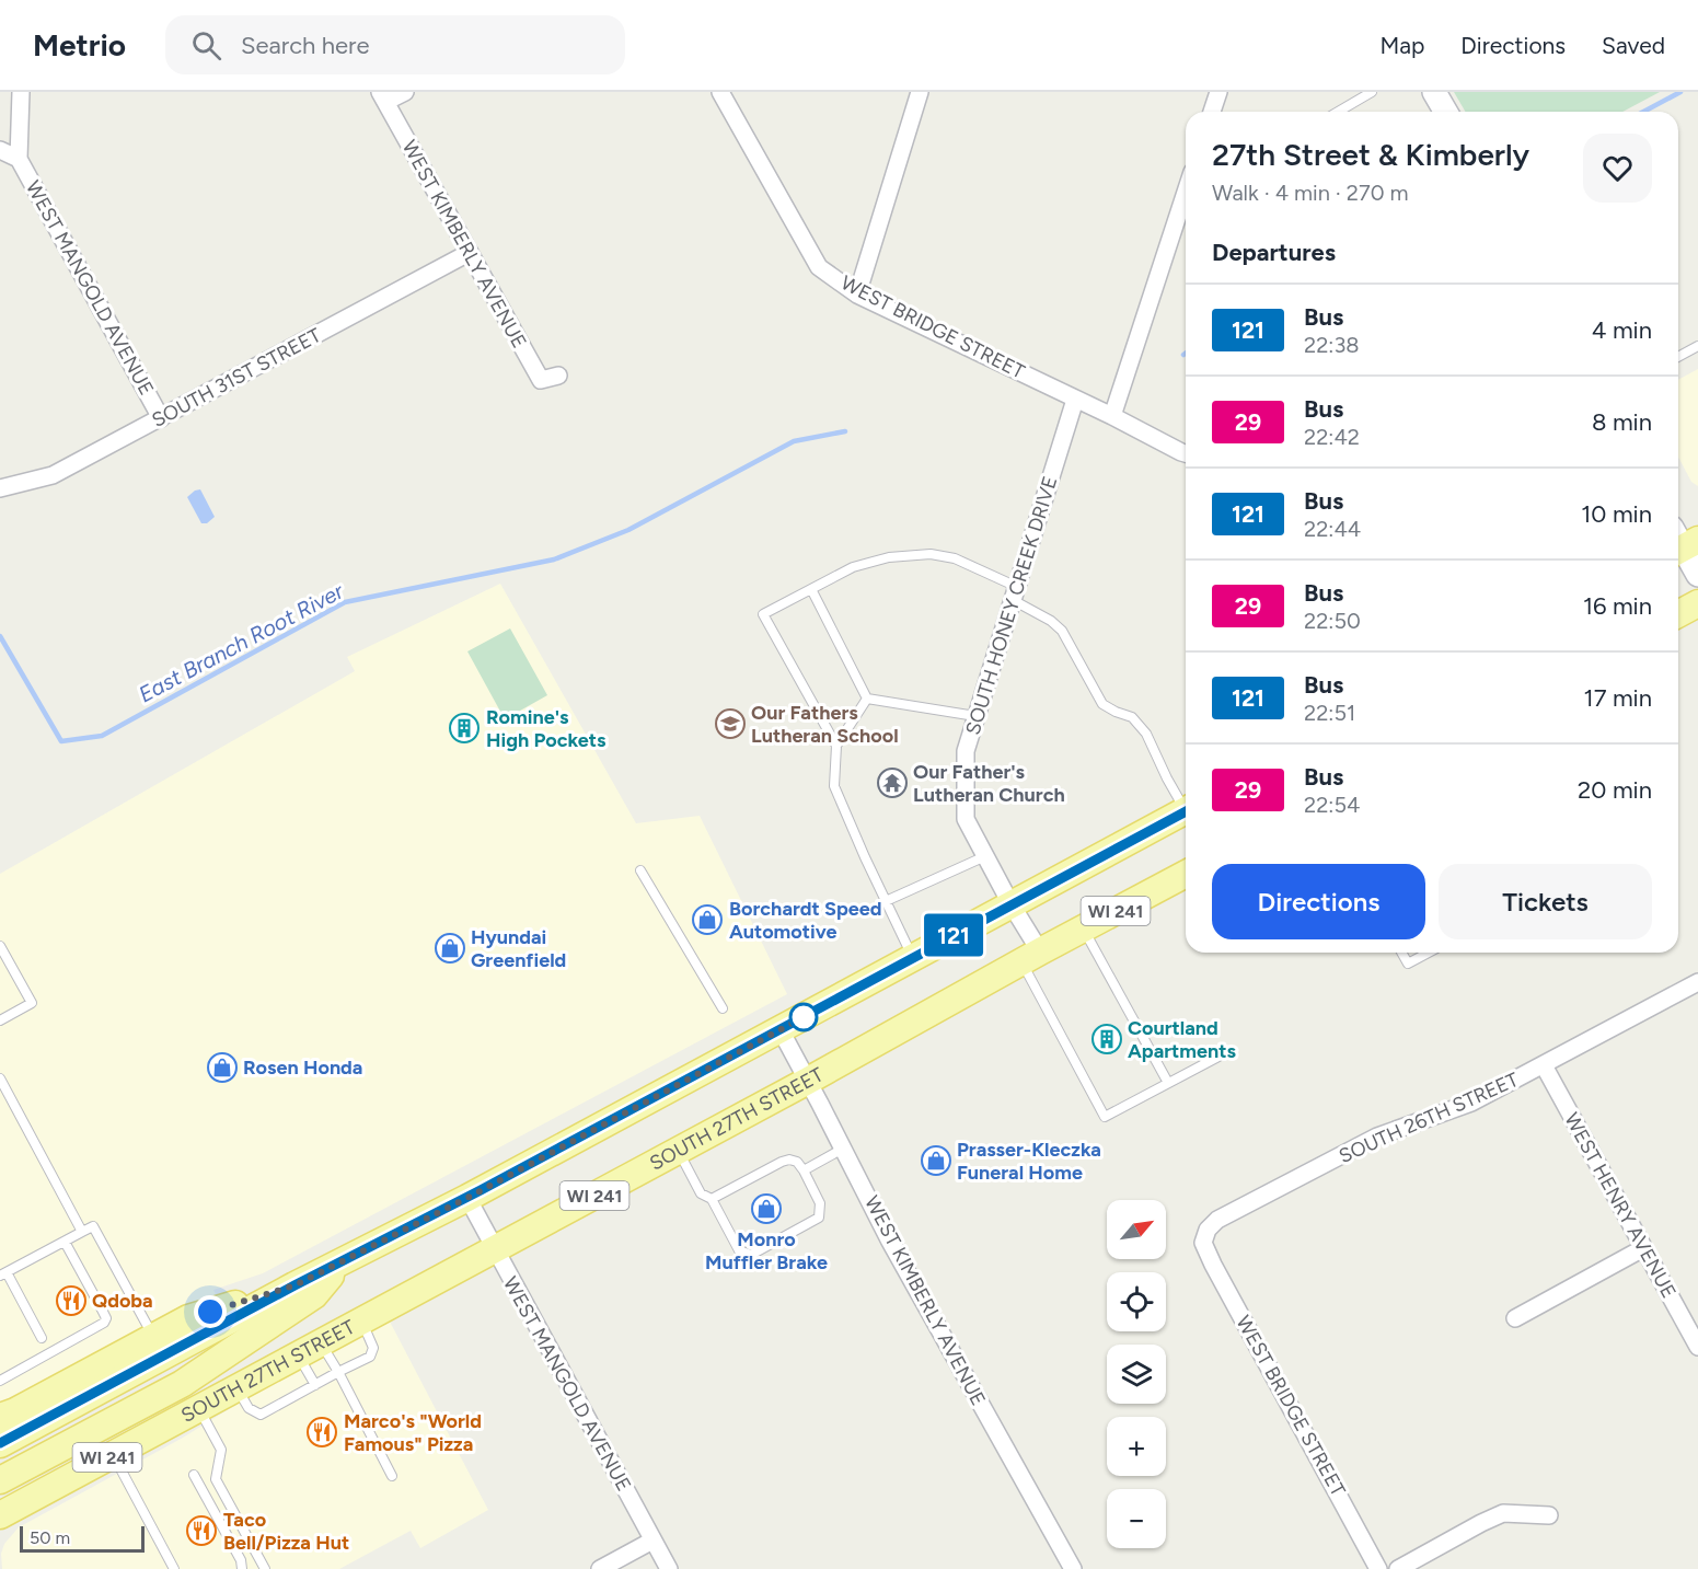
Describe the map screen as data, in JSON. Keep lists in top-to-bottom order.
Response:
{
  "streets": {
    "main road": ["WI 241", "SOUTH 27TH STREET"],
    "street": [
      "WEST KIMBERLY AVENUE",
      "WEST MANGOLD AVENUE",
      "WEST BRIDGE STREET",
      "SOUTH 31ST STREET",
      "SOUTH HONEY CREEK DRIVE",
      "SOUTH 26TH STREET",
      "WEST HENRY AVENUE"
    ]
  },
  "crossings": [
    ["WEST KIMBERLY AVENUE", "SOUTH 31ST STREET"],
    ["WEST KIMBERLY AVENUE", "WI 241"],
    ["WEST KIMBERLY AVENUE", "SOUTH 27TH STREET"],
    ["WEST MANGOLD AVENUE", "SOUTH 31ST STREET"],
    ["WEST MANGOLD AVENUE", "WI 241"],
    ["WEST MANGOLD AVENUE", "SOUTH 27TH STREET"],
    ["WEST BRIDGE STREET", "SOUTH HONEY CREEK DRIVE"],
    ["WEST BRIDGE STREET", "SOUTH 26TH STREET"],
    ["SOUTH HONEY CREEK DRIVE", "WI 241"],
    ["SOUTH HONEY CREEK DRIVE", "SOUTH 27TH STREET"],
    ["SOUTH 26TH STREET", "WEST HENRY AVENUE"]
  ],
  "water": ["East Branch Root River"],
  "places": {
    "school or university": ["Our Fathers Lutheran School"],
    "building": ["Romine's High Pockets", "Courtland Apartments"],
    "temple": ["Our Father's Lutheran Church"],
    "shop": [
      "Borchardt Speed Automotive",
      "Hyundai Greenfield",
      "Rosen Honda",
      "Prasser-Kleczka Funeral Home",
      "Monro Muffler Brake"
    ],
    "restaurant": ["Qdoba", "Marco's \"World Famous\" Pizza", "Taco Bell/Pizza Hut"]
  },
  "lines": ["bus line 121"],
  "scale_bar": "50 m",
  "north": "top right",
  "page": {
    "header": "Metrio",
    "search": "Search here",
    "nav": ["Map", "Directions", "Saved"],
    "on_map": "121",
    "heading": [
      ["27th Street & Kimberly", "Walk · 4 min · 270 m"],
      "Departures"
    ],
    "list": [
      {
        "mark": "121",
        "name": "Bus",
        "note": "22:38",
        "value": "4 min"
      },
      {
        "mark": "29",
        "name": "Bus",
        "note": "22:42",
        "value": "8 min"
      },
      {
        "mark": "121",
        "name": "Bus",
        "note": "22:44",
        "value": "10 min"
      },
      {
        "mark": "29",
        "name": "Bus",
        "note": "22:50",
        "value": "16 min"
      },
      {
        "mark": "121",
        "name": "Bus",
        "note": "22:51",
        "value": "17 min"
      },
      {
        "mark": "29",
        "name": "Bus",
        "note": "22:54",
        "value": "20 min"
      }
    ],
    "buttons": ["Directions", "Tickets"],
    "map_buttons": ["+", "−"],
    "scale": "50 m"
  }
}
